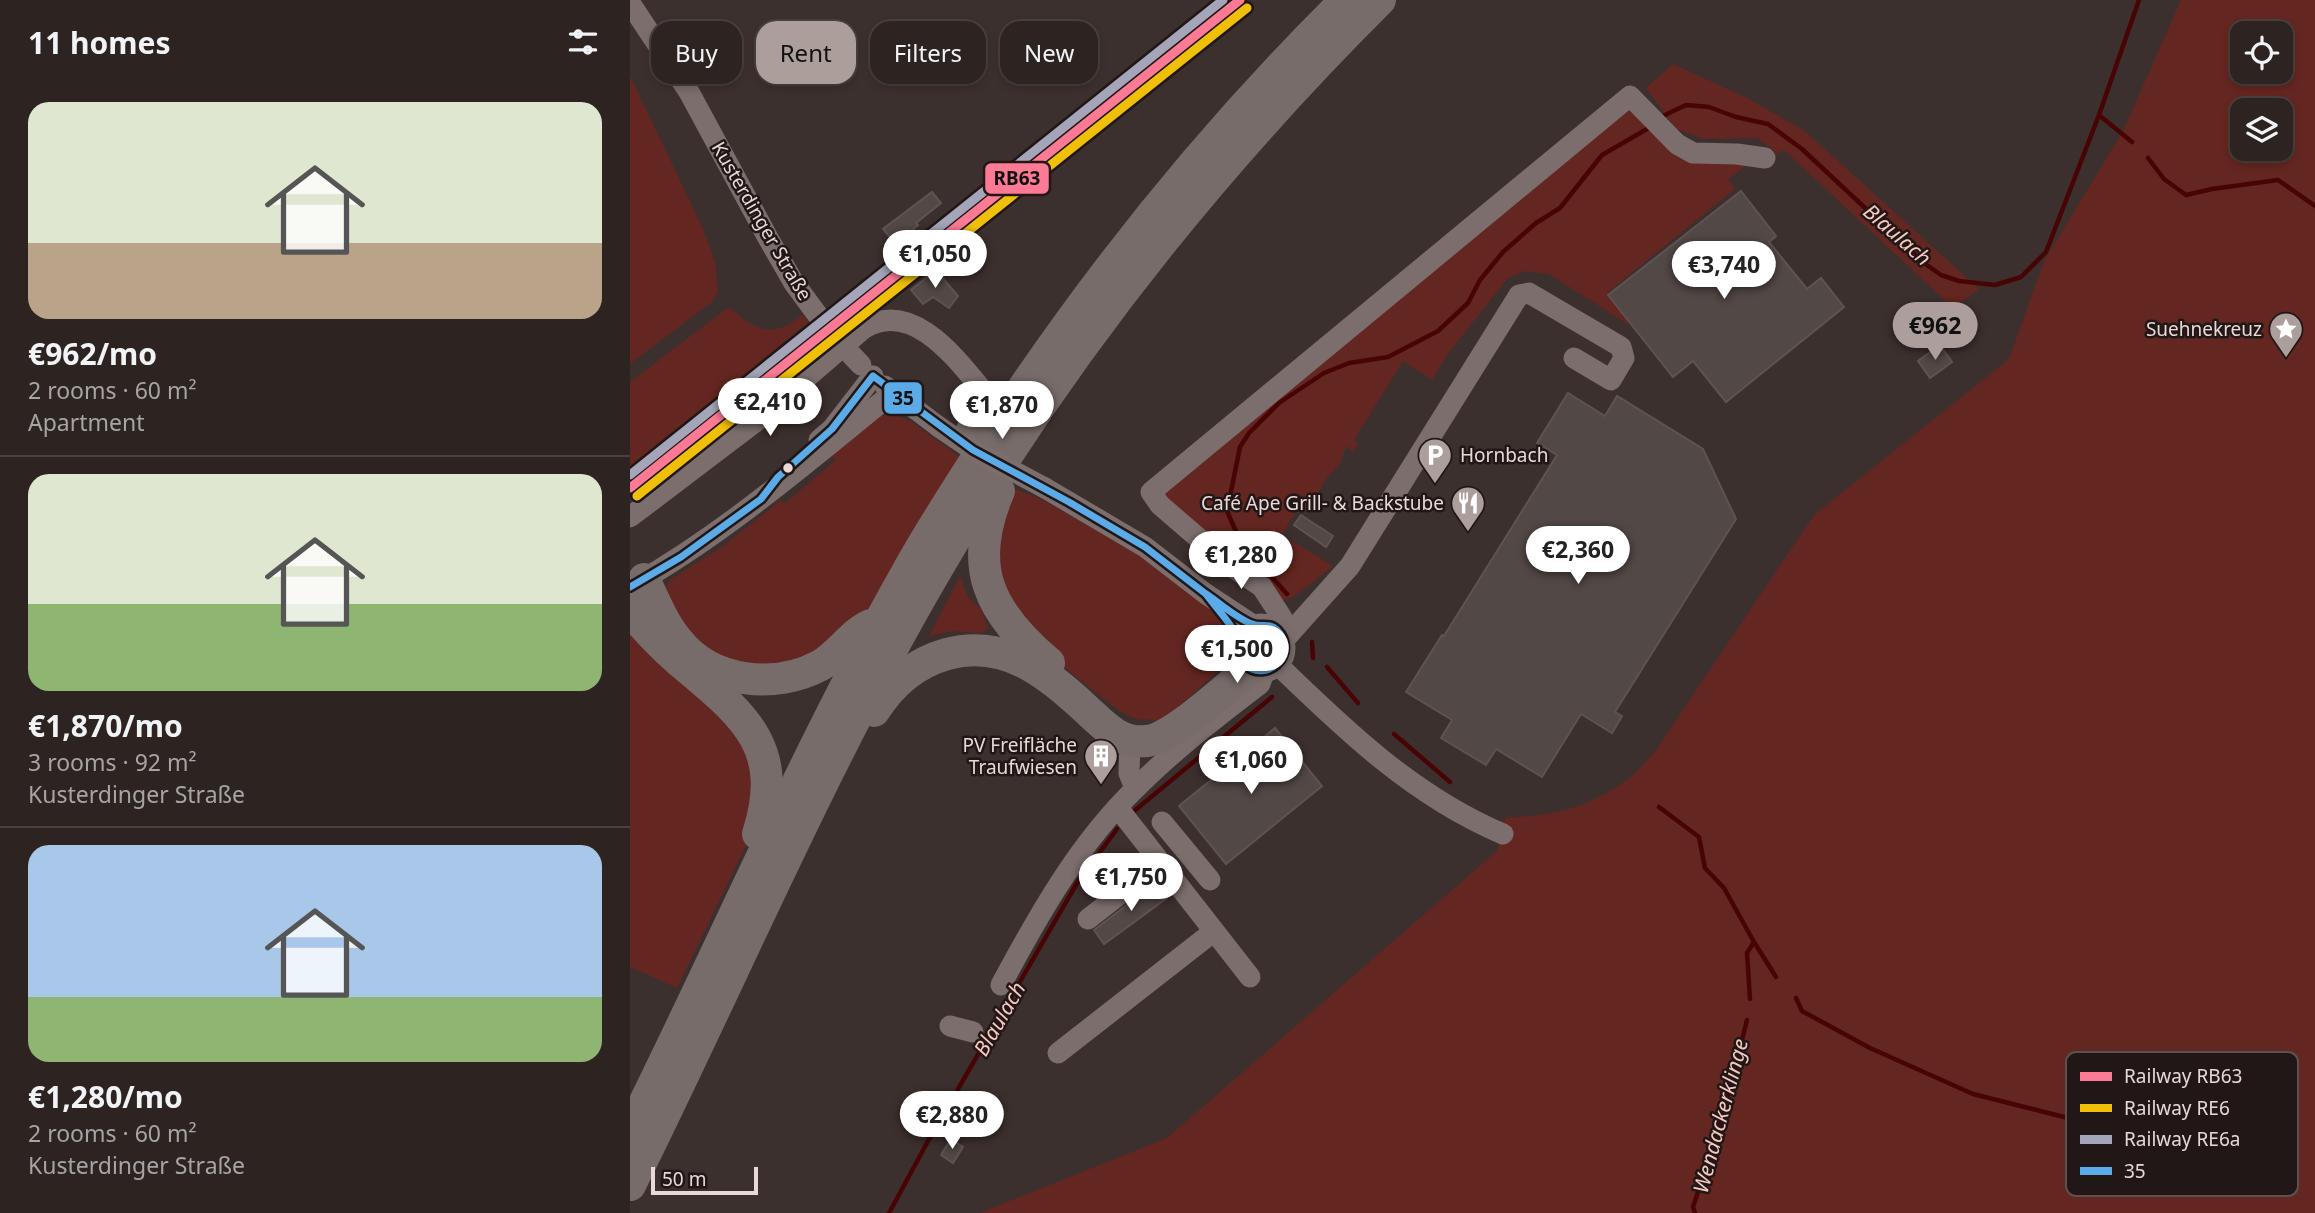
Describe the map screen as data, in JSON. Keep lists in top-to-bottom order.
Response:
{
  "streets": {
    "street": ["Kusterdinger Straße"]
  },
  "water": ["Blaulach", "Wendackerklinge"],
  "places": {
    "place": ["Suehnekreuz"],
    "parking": ["Hornbach"],
    "restaurant": ["Café Ape Grill- & Backstube"],
    "building": ["PV Freifläche Traufwiesen"]
  },
  "lines": [
    "rail line RB63",
    "rail line RE6a",
    "rail line RE6",
    "transit line 35"
  ],
  "legend": [
    "Railway RB63",
    "Railway RE6",
    "Railway RE6a",
    "35"
  ],
  "scale_bar": "50 m",
  "page": {
    "heading": "11 homes",
    "chip": [
      "Buy",
      "Rent",
      "Filters",
      "New"
    ],
    "list": [
      {
        "name": "€962/mo",
        "note": "2 rooms · 60 m² · Apartment"
      },
      {
        "name": "€1,870/mo",
        "note": "3 rooms · 92 m² · Kusterdinger Straße"
      },
      {
        "name": "€1,280/mo",
        "note": "2 rooms · 60 m² · Kusterdinger Straße"
      }
    ],
    "price": [
      "€1,050",
      "€3,740",
      "€962",
      "€2,410",
      "€1,870",
      "€2,360",
      "€1,280",
      "€1,500",
      "€1,060",
      "€1,750",
      "€2,880"
    ],
    "scale": "50 m"
  }
}
